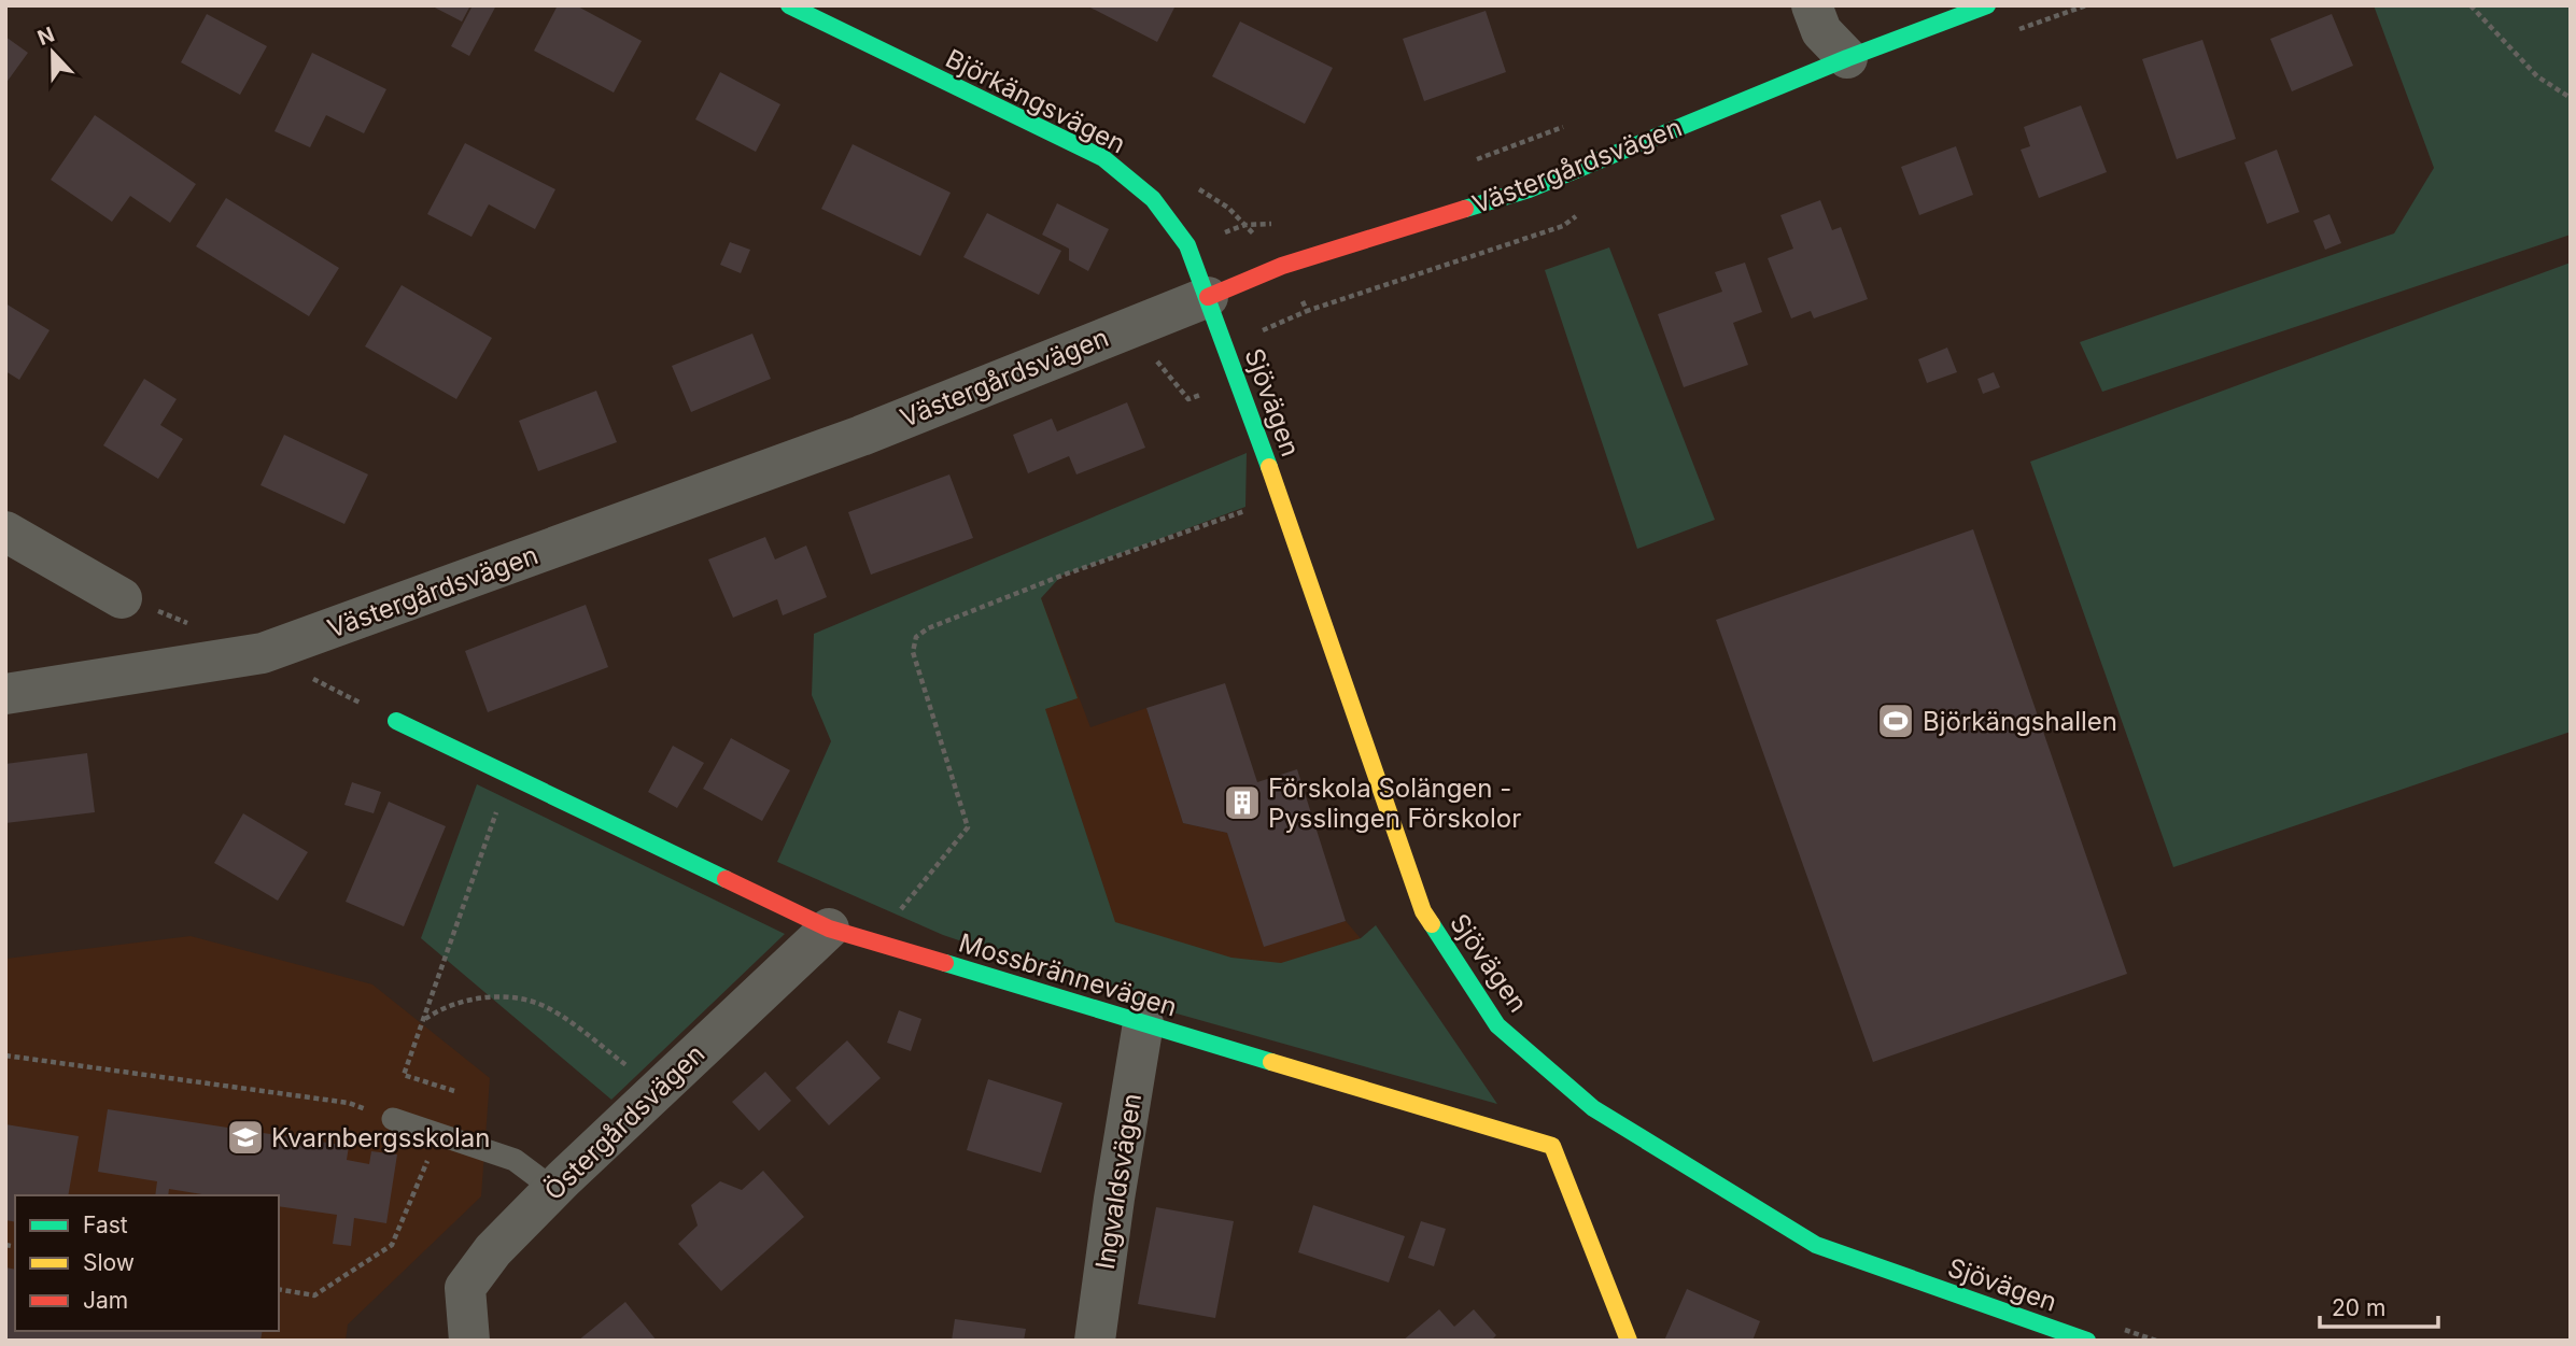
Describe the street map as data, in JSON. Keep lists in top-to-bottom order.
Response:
{
  "streets": {
    "street": [
      "Björkängsvägen",
      "Västergårdsvägen",
      "Sjövägen",
      "Mossbrännevägen",
      "Östergårdsvägen",
      "Ingvaldsvägen"
    ]
  },
  "crossings": [
    ["Björkängsvägen", "Västergårdsvägen"],
    ["Björkängsvägen", "Sjövägen"],
    ["Västergårdsvägen", "Sjövägen"],
    ["Mossbrännevägen", "Östergårdsvägen"],
    ["Mossbrännevägen", "Ingvaldsvägen"]
  ],
  "places": {
    "sports": ["Björkängshallen"],
    "building": ["Förskola Solängen - Pysslingen Förskolor"],
    "school or university": ["Kvarnbergsskolan"]
  },
  "legend": ["Fast", "Slow", "Jam"],
  "scale_bar": "20 m",
  "north": "top"
}
